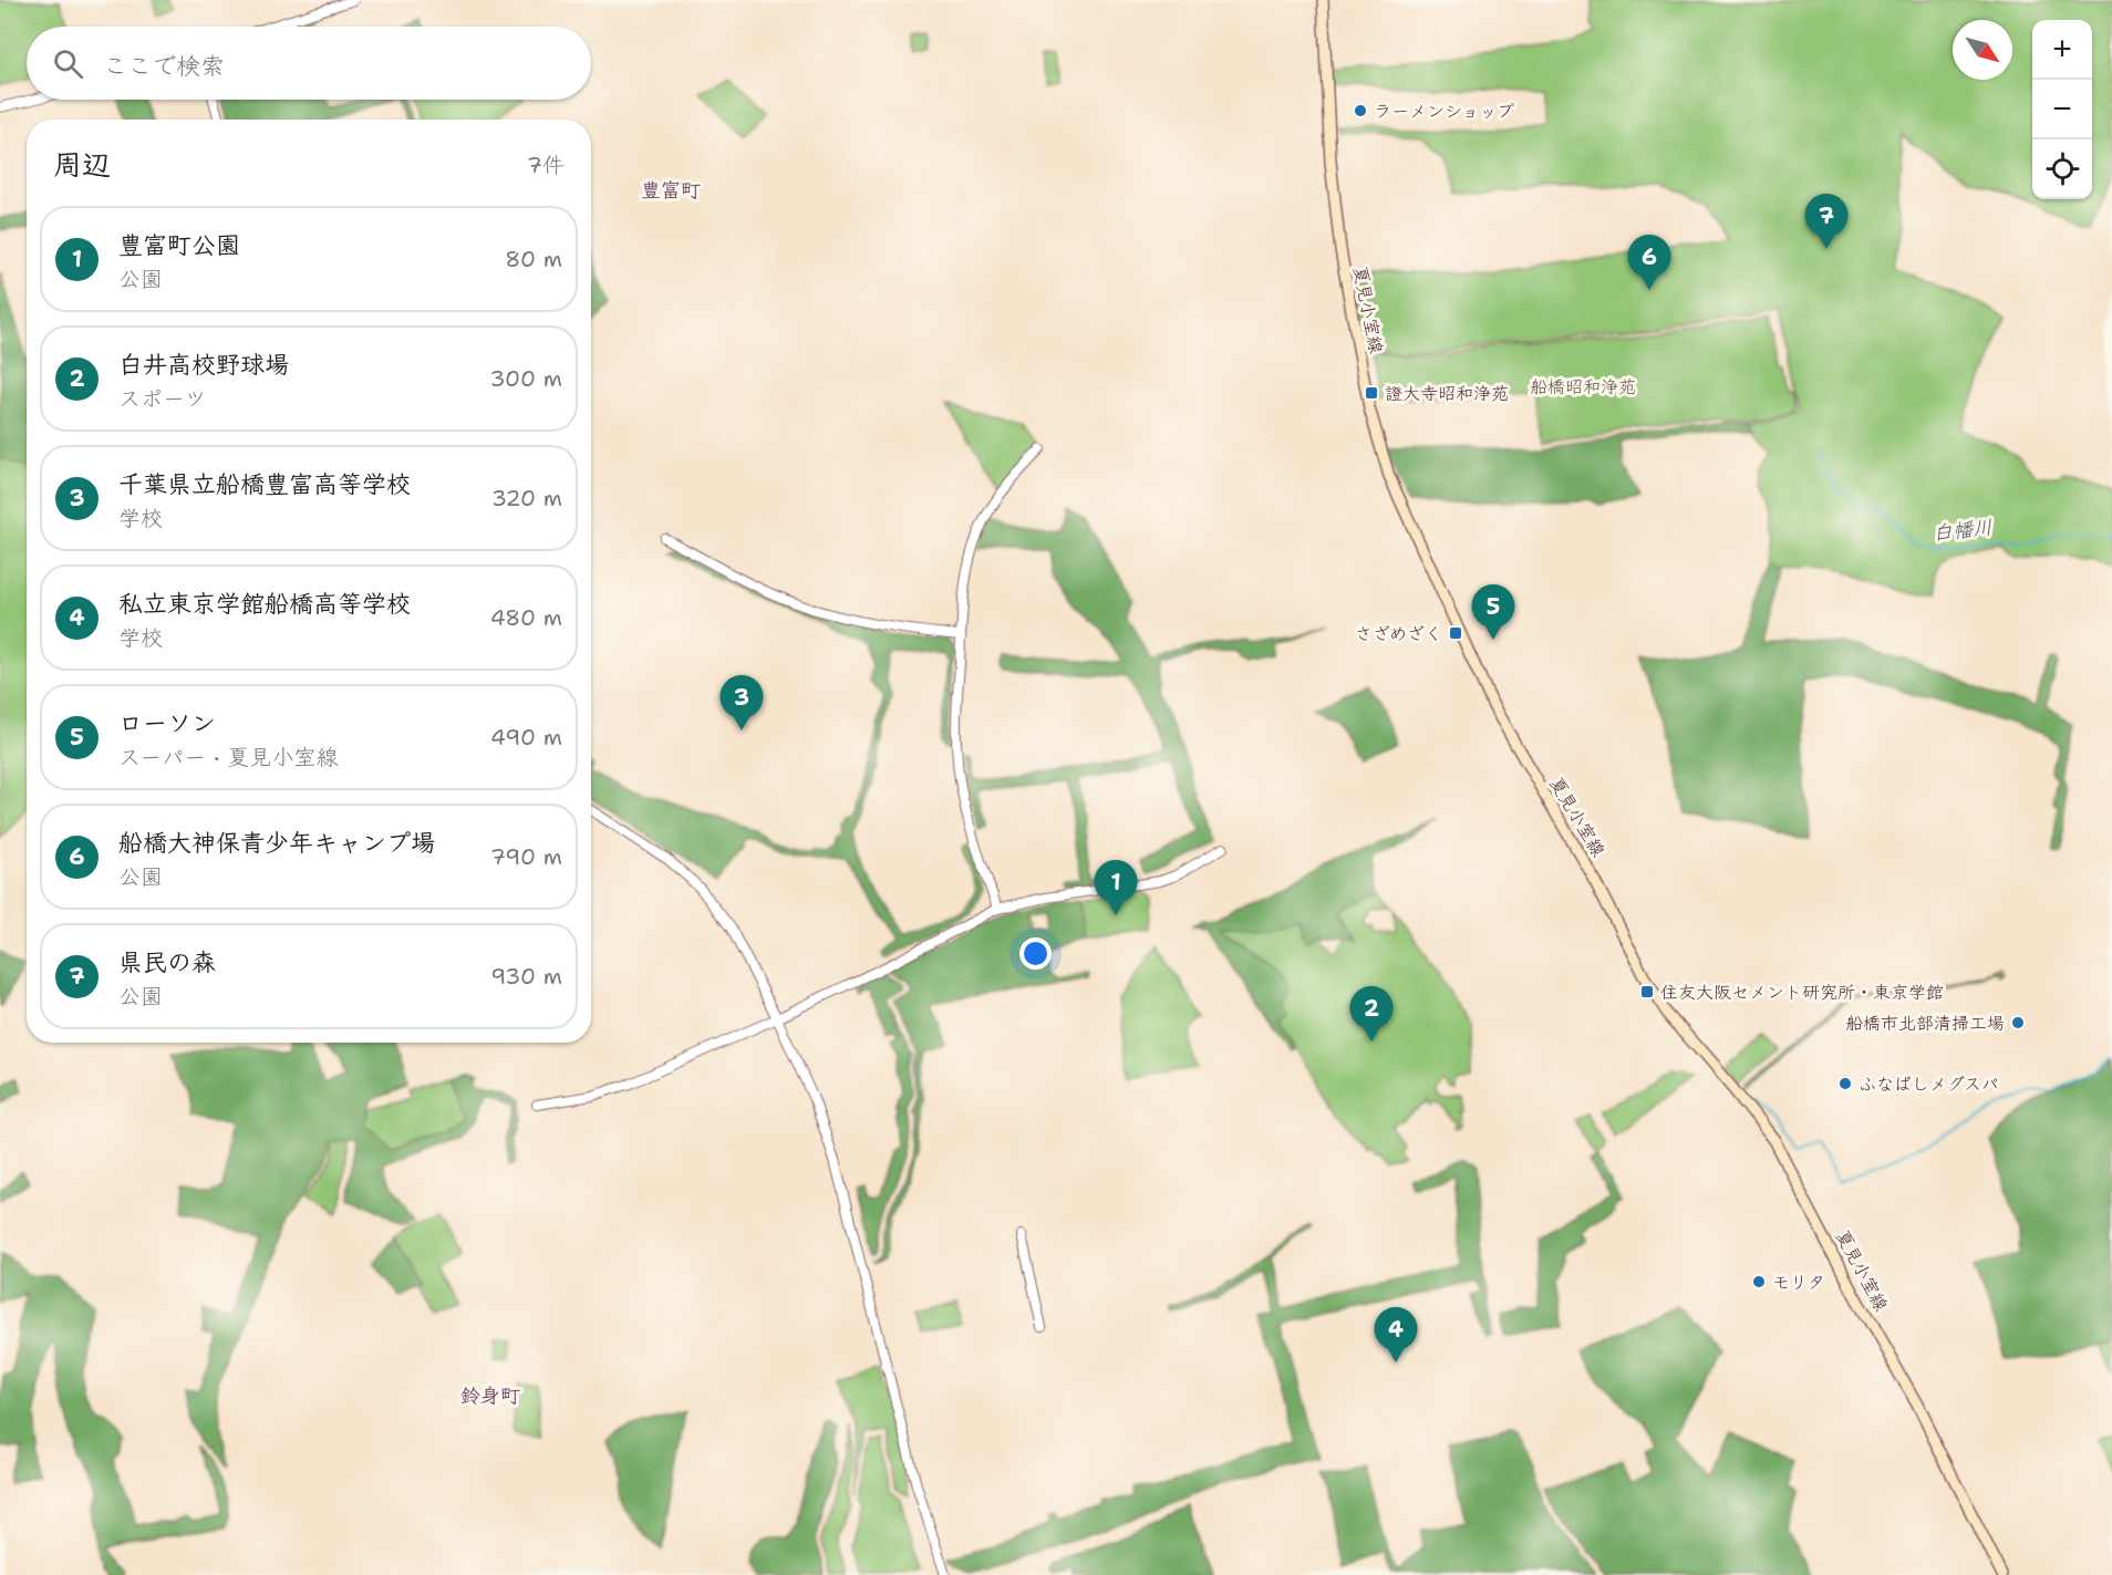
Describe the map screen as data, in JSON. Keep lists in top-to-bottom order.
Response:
{
  "streets": {
    "main road": ["夏見小室線"]
  },
  "districts": ["豊富町", "鈴身町"],
  "water": ["白幡川"],
  "parks": ["船橋昭和浄苑"],
  "places": {
    "other": [
      "ラーメンショップ",
      "船橋市北部清掃工場",
      "ふなばしメグスパ",
      "モリタ"
    ],
    "transit": ["證大寺昭和浄苑", "さざめざく", "住友大阪セメント研究所・東京学館"]
  },
  "north": "bottom right",
  "page": {
    "map_buttons": ["+", "−"],
    "search": "ここで検索",
    "heading": ["周辺", "7件"],
    "pins": [
      "7",
      "6",
      "5",
      "3",
      "1",
      "2",
      "4"
    ],
    "list": [
      {
        "mark": "1",
        "name": "豊富町公園",
        "note": "公園",
        "value": "80 m"
      },
      {
        "mark": "2",
        "name": "白井高校野球場",
        "note": "スポーツ",
        "value": "300 m"
      },
      {
        "mark": "3",
        "name": "千葉県立船橋豊富高等学校",
        "note": "学校",
        "value": "320 m"
      },
      {
        "mark": "4",
        "name": "私立東京学館船橋高等学校",
        "note": "学校",
        "value": "480 m"
      },
      {
        "mark": "5",
        "name": "ローソン",
        "note": "スーパー · 夏見小室線",
        "value": "490 m"
      },
      {
        "mark": "6",
        "name": "船橋大神保青少年キャンプ場",
        "note": "公園",
        "value": "790 m"
      },
      {
        "mark": "7",
        "name": "県民の森",
        "note": "公園",
        "value": "930 m"
      }
    ]
  }
}
